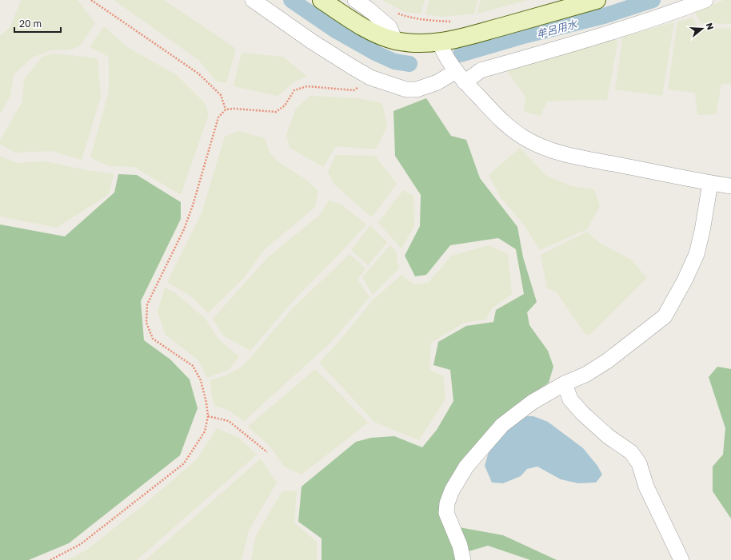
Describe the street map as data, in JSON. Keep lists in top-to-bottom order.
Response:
{
  "water": ["牟呂用水"],
  "scale_bar": "20 m",
  "north": "right"
}
